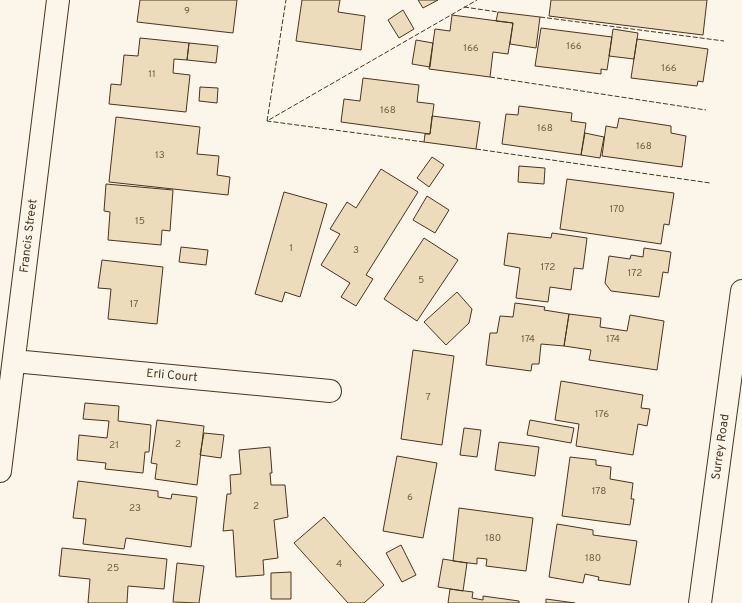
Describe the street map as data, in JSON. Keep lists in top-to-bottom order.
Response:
{
  "streets": {
    "street": ["Francis Street", "Erli Court", "Surrey Road"]
  },
  "crossings": [
    ["Francis Street", "Erli Court"]
  ],
  "house_numbers": [
    "9",
    "166",
    "166",
    "166",
    "11",
    "168",
    "168",
    "168",
    "13",
    "170",
    "15",
    "1",
    "3",
    "172",
    "172",
    "5",
    "17",
    "174",
    "174",
    "7",
    "176",
    "2",
    "21",
    "178",
    "6",
    "2",
    "23",
    "180",
    "180",
    "4",
    "25"
  ]
}
